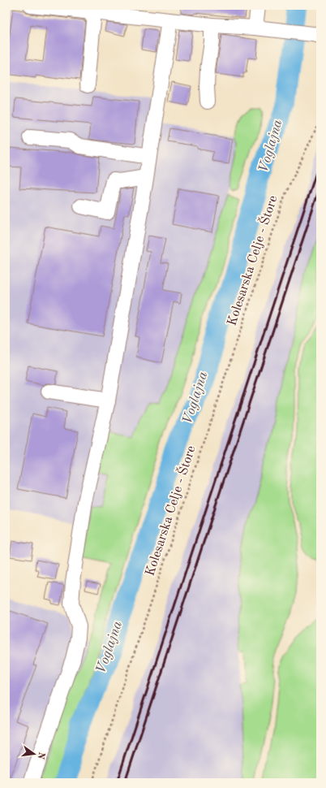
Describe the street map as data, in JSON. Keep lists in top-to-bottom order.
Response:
{
  "streets": {
    "path": ["Kolesarska Celje - Štore"]
  },
  "water": ["Voglajna"],
  "north": "right"
}
